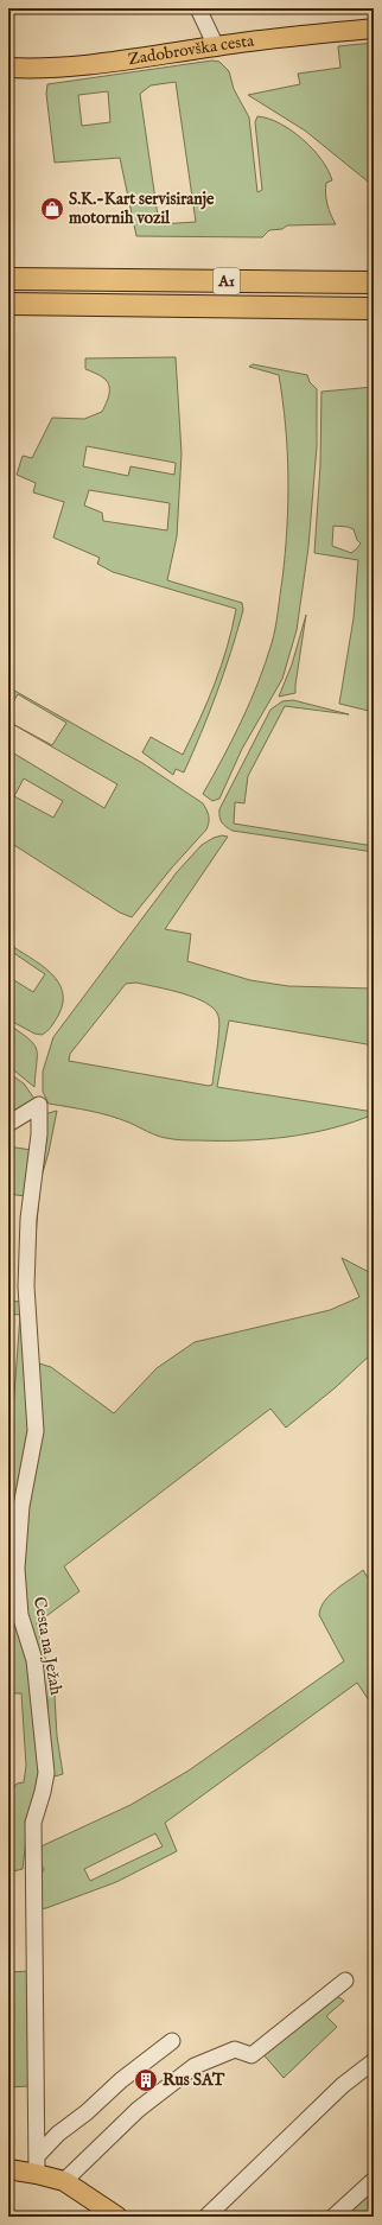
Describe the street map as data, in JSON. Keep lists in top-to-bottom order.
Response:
{
  "streets": {
    "highway": ["A1"],
    "main road": ["Zadobrovška cesta"],
    "street": ["Cesta na Ježah"]
  },
  "places": {
    "shop": ["S.K.-Kart servisiranje motornih vozil"],
    "building": ["Rus SAT"]
  }
}
